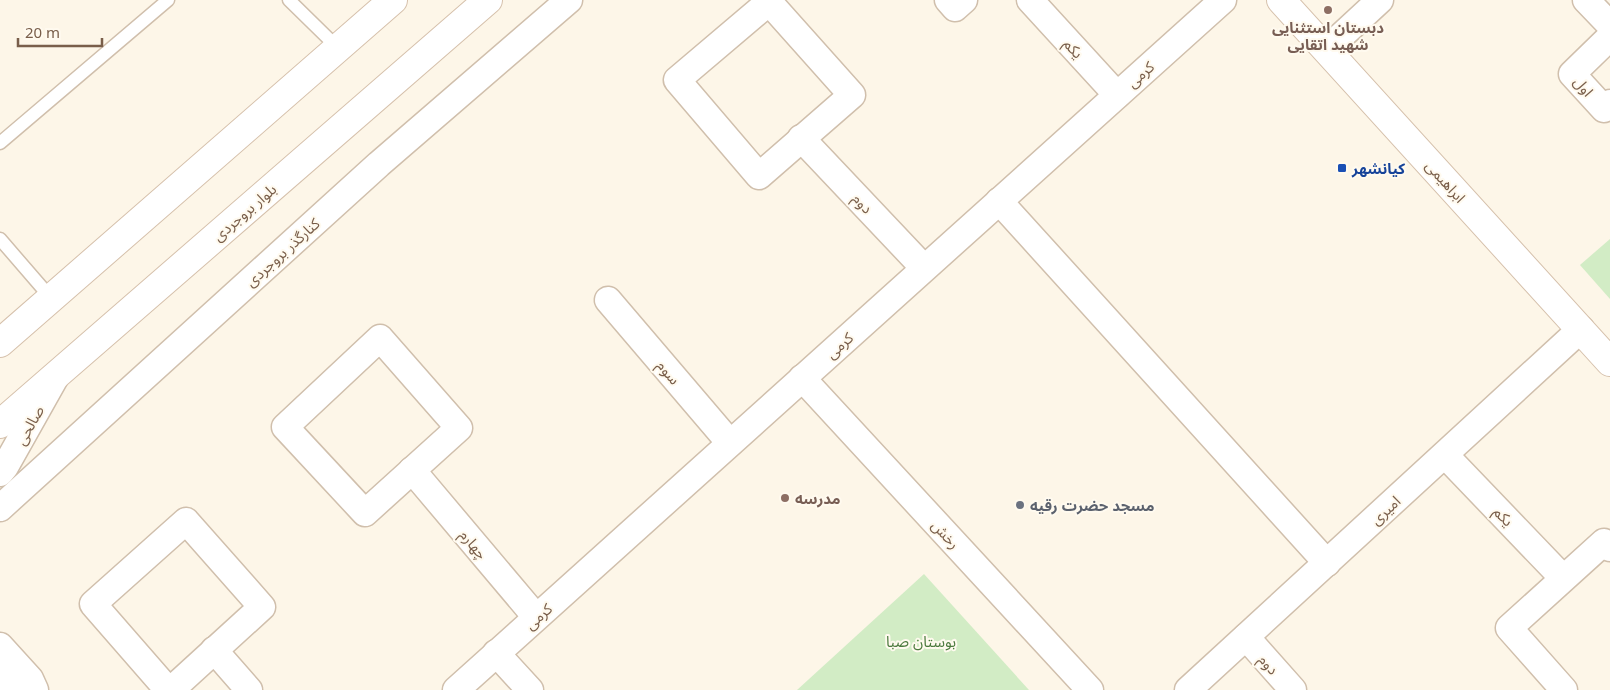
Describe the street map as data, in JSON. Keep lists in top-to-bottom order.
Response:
{
  "streets": {
    "main road": ["ابراهیمی", "بلوار بروجردی"],
    "street": [
      "یکم",
      "کرمی",
      "اول",
      "دوم",
      "کنارگذر بروجردی",
      "سوم",
      "صالحی",
      "امیری",
      "رخش",
      "چهارم"
    ]
  },
  "crossings": [
    ["یکم", "کرمی"],
    ["یکم", "امیری"],
    ["کرمی", "دوم"],
    ["کرمی", "سوم"],
    ["کرمی", "رخش"],
    ["کرمی", "چهارم"],
    ["ابراهیمی", "امیری"],
    ["دوم", "امیری"],
    ["بلوار بروجردی", "صالحی"]
  ],
  "parks": ["بوستان صبا"],
  "places": {
    "other": ["دبستان استثنایی شهید اتقایی", "مدرسه", "مسجد حضرت رقیه"],
    "transit": ["کیانشهر"]
  },
  "scale_bar": "20 m"
}
